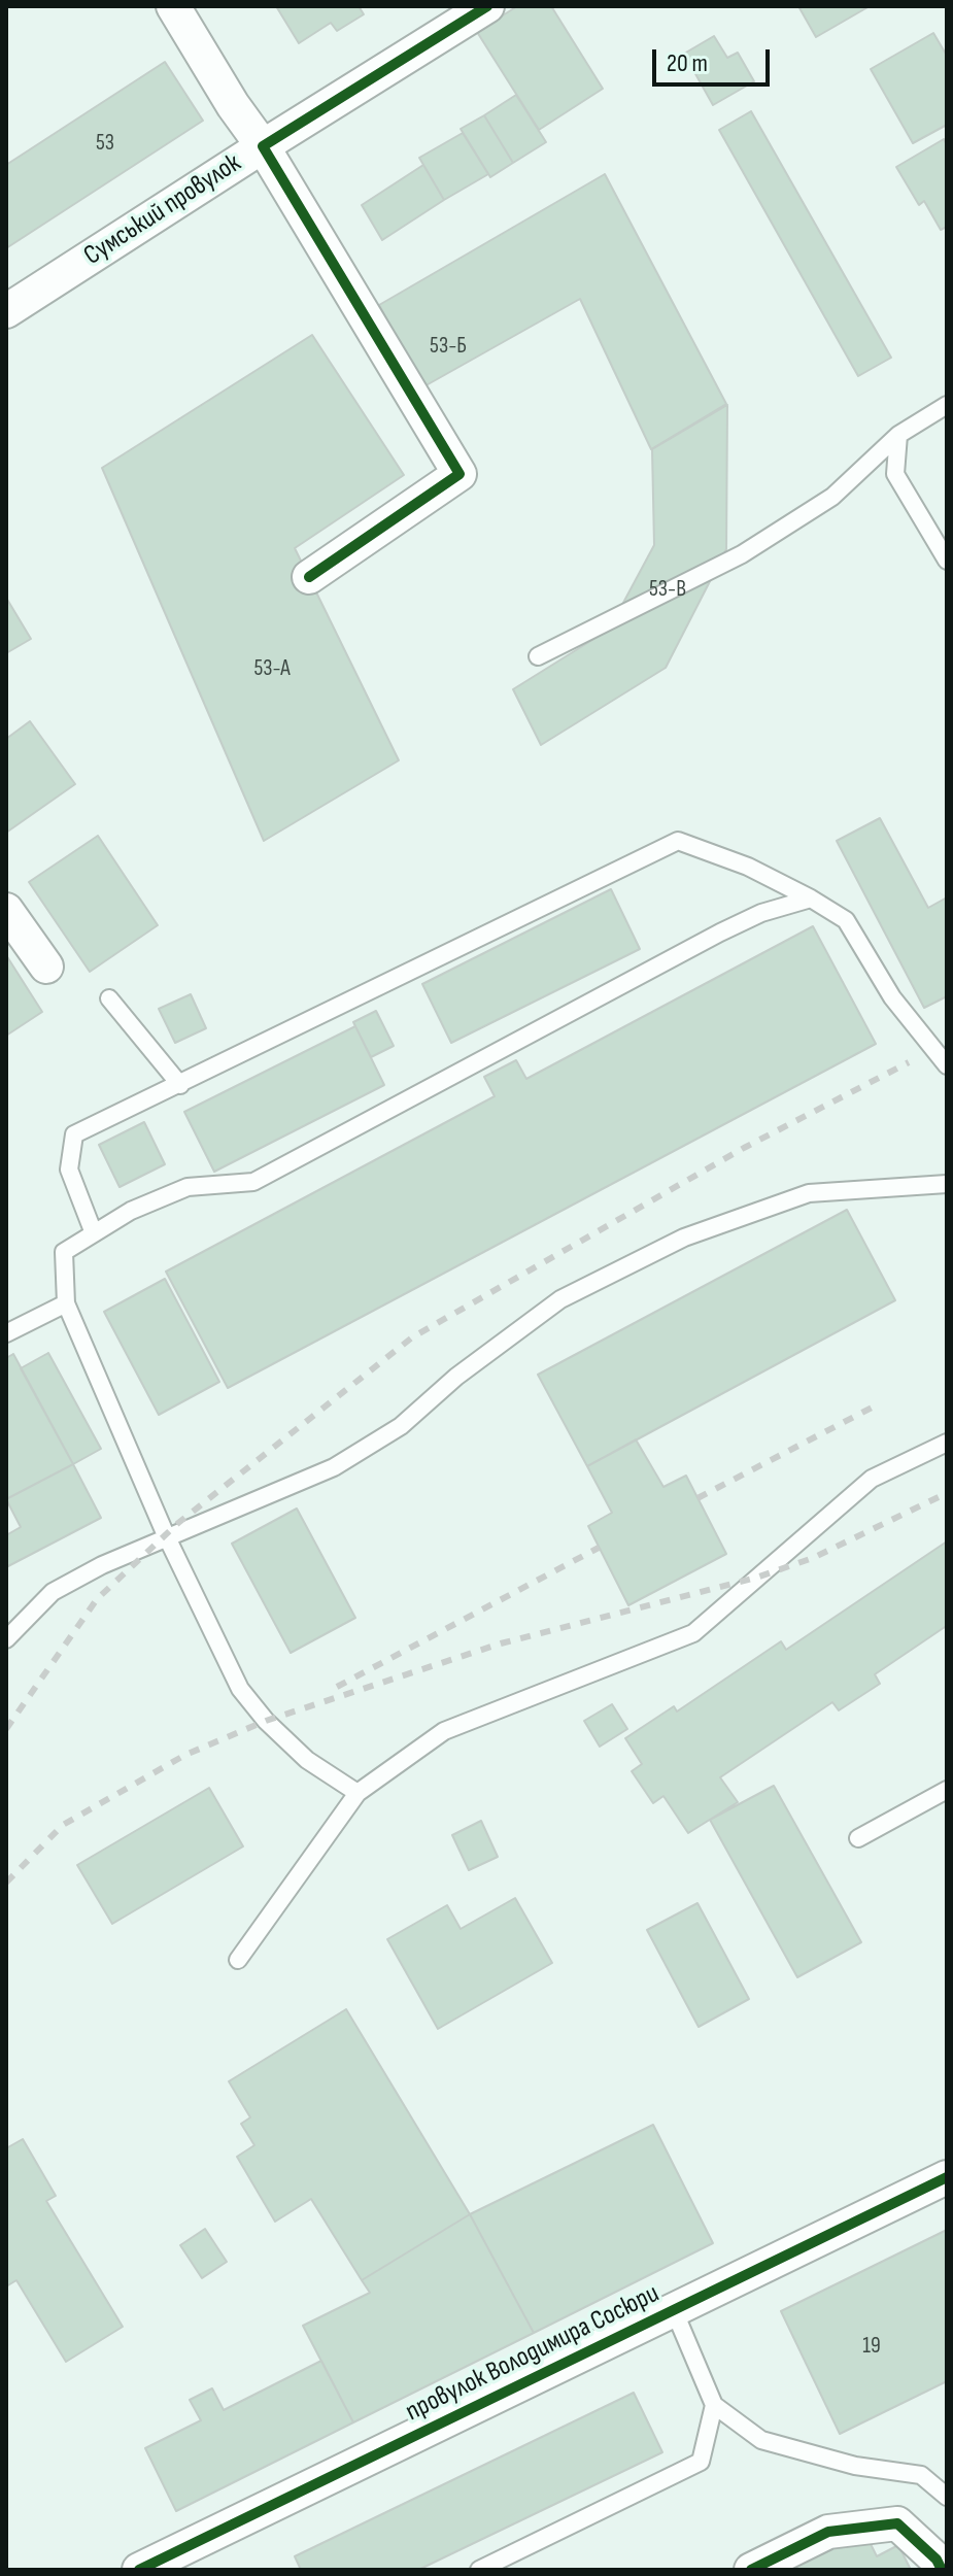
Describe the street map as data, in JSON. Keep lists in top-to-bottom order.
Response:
{
  "streets": {
    "street": ["Сумський провулок", "провулок Володимира Сосюри"]
  },
  "house_numbers": [
    "53",
    "53-Б",
    "53-В",
    "53-А",
    "19"
  ],
  "scale_bar": "20 m"
}
